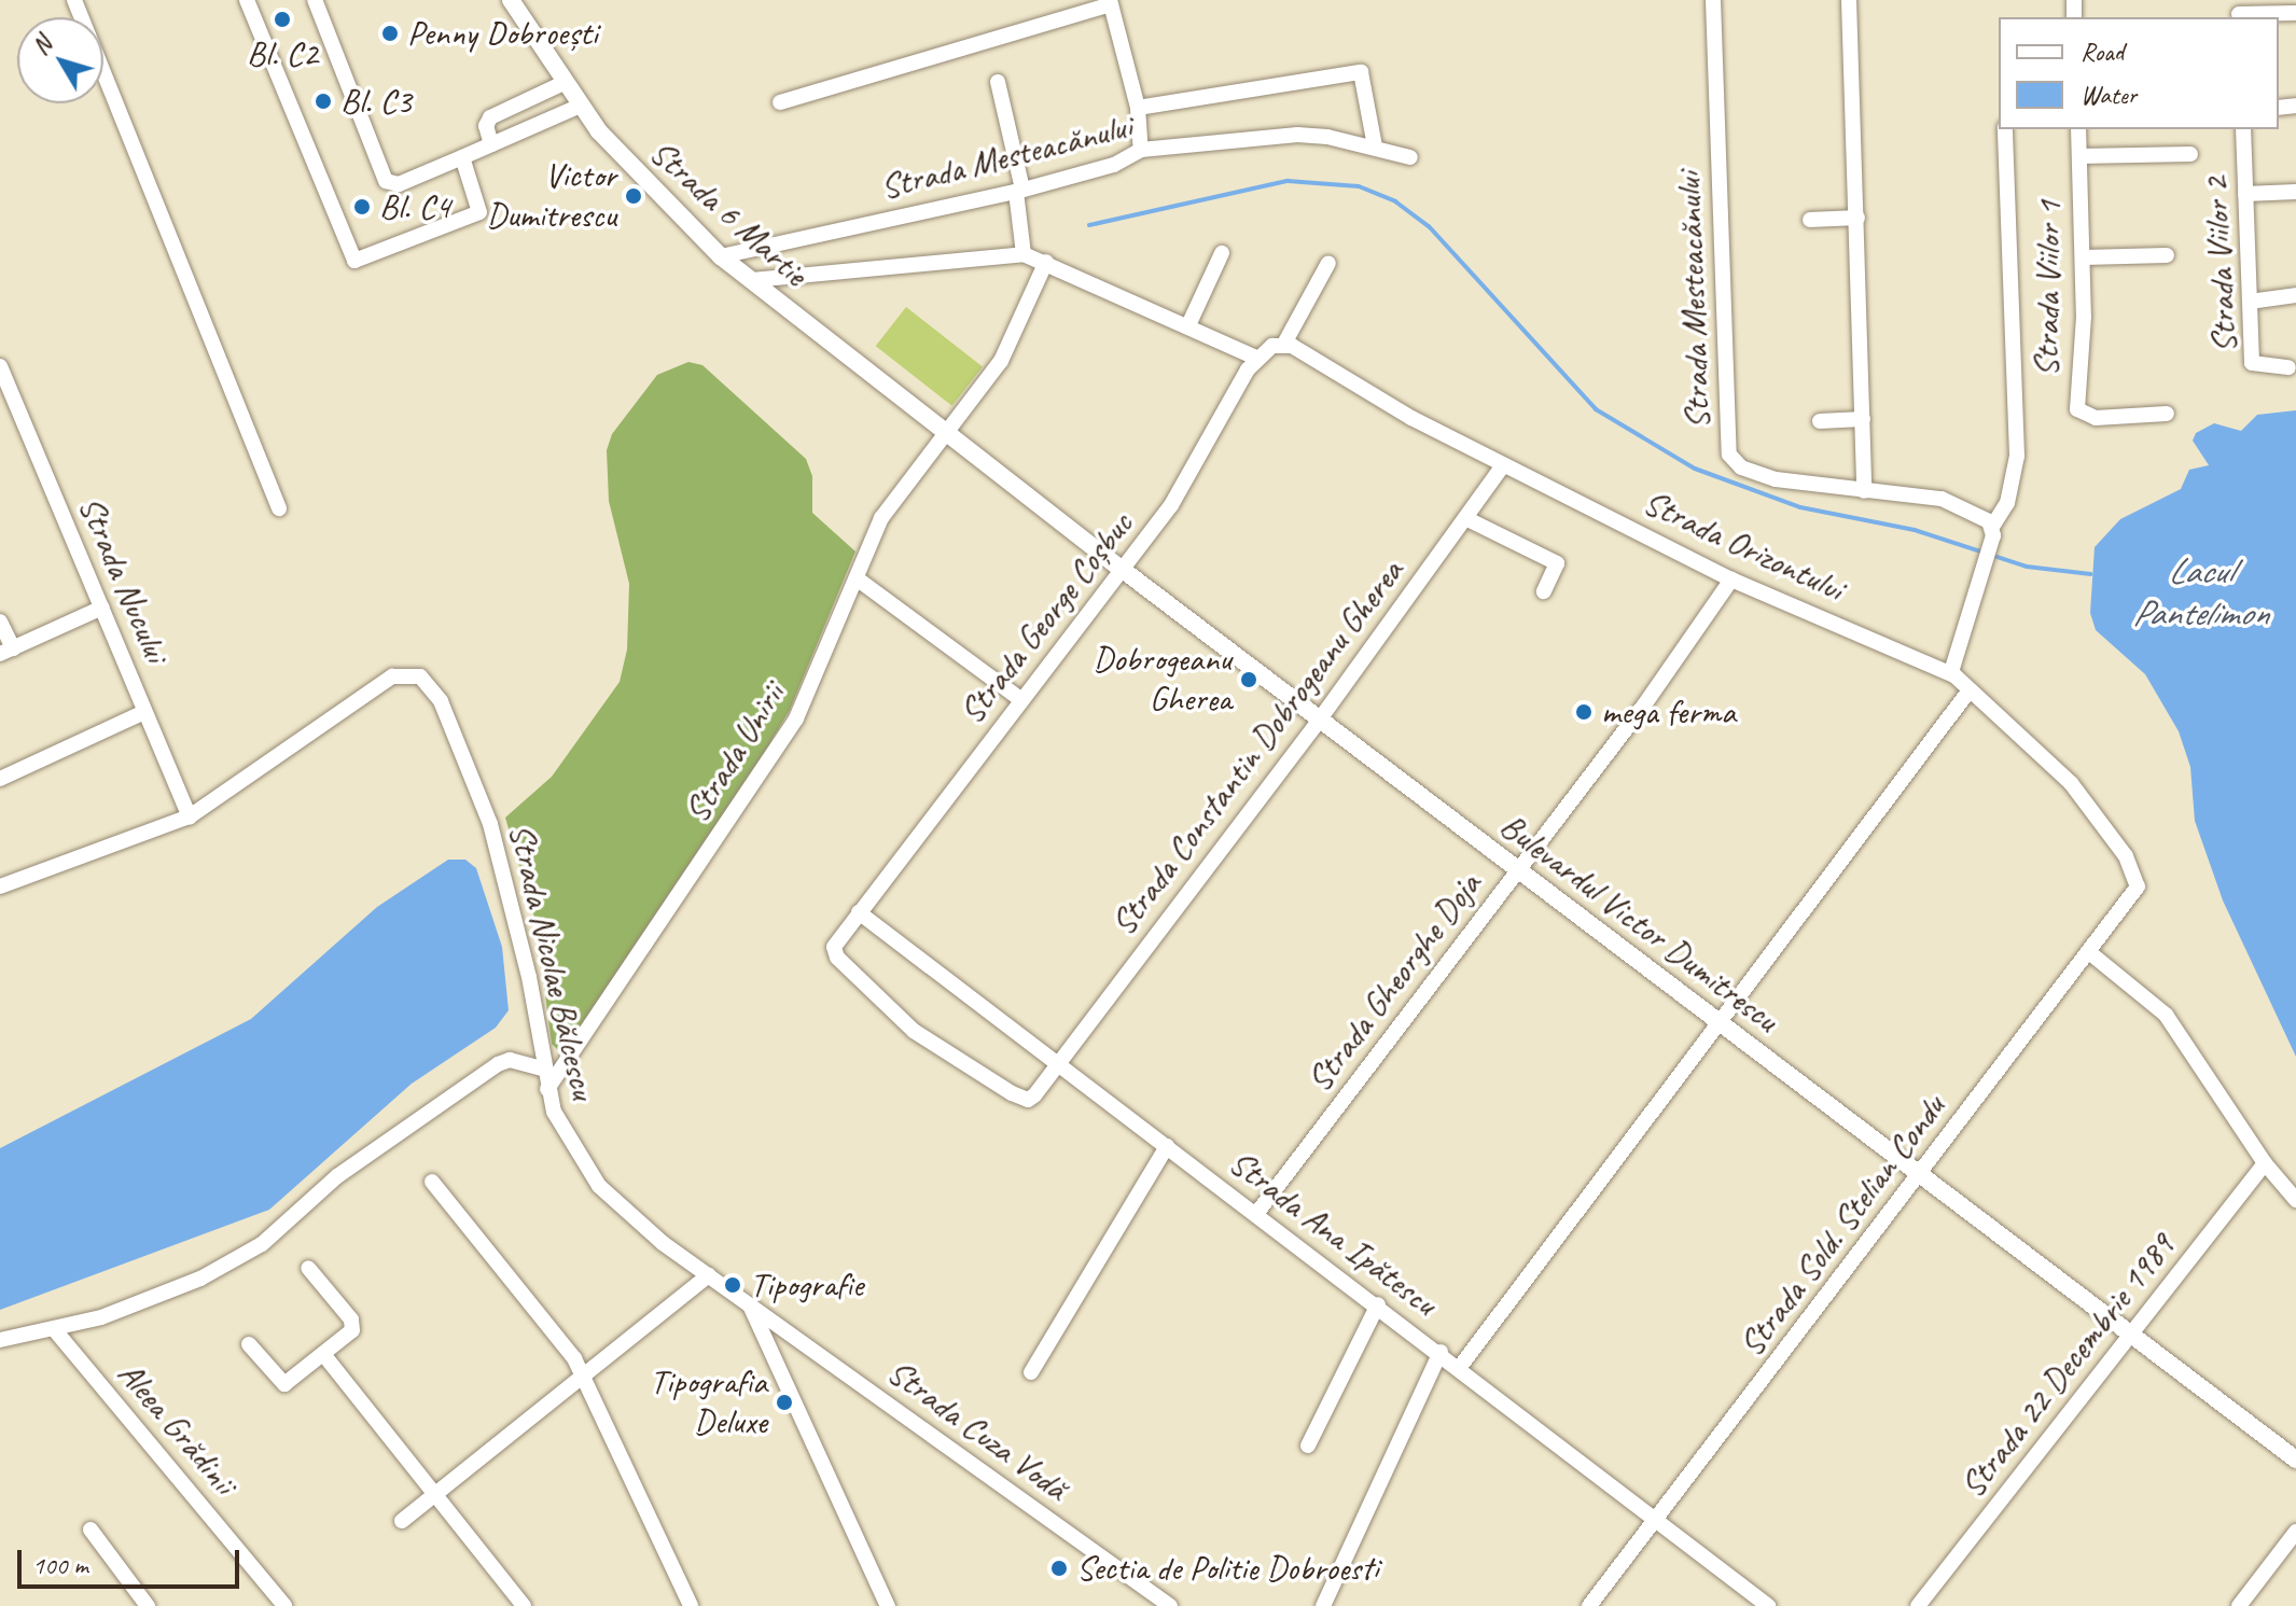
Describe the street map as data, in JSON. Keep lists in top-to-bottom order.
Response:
{
  "streets": {
    "street": [
      "Strada Mesteacănului",
      "Strada 6 Martie",
      "Strada Viilor 2",
      "Strada Viilor 1",
      "Strada Orizontului",
      "Strada Nucului",
      "Strada George Coșbuc",
      "Strada Constantin Dobrogeanu Gherea",
      "Strada Unirii",
      "Bulevardul Victor Dumitrescu",
      "Strada Nicolae Bălcescu",
      "Strada Gheorghe Doja",
      "Strada Sold. Stelian Condu",
      "Strada Ana Ipătescu",
      "Strada 22 Decembrie 1989",
      "Aleea Grădinii",
      "Strada Cuza Vodă"
    ]
  },
  "crossings": [
    ["Strada Mesteacănului", "Strada 6 Martie"],
    ["Strada 6 Martie", "Strada Unirii"],
    ["Strada 6 Martie", "Bulevardul Victor Dumitrescu"],
    ["Strada Viilor 2", "Strada Viilor 1"],
    ["Strada Orizontului", "Strada Constantin Dobrogeanu Gherea"],
    ["Strada Orizontului", "Strada Gheorghe Doja"],
    ["Strada Orizontului", "Strada Sold. Stelian Condu"],
    ["Strada Nucului", "Strada Nicolae Bălcescu"],
    ["Strada George Coșbuc", "Strada Constantin Dobrogeanu Gherea"],
    ["Strada George Coșbuc", "Bulevardul Victor Dumitrescu"],
    ["Strada George Coșbuc", "Strada Ana Ipătescu"],
    ["Strada Constantin Dobrogeanu Gherea", "Bulevardul Victor Dumitrescu"],
    ["Strada Constantin Dobrogeanu Gherea", "Strada Ana Ipătescu"],
    ["Strada Unirii", "Bulevardul Victor Dumitrescu"],
    ["Strada Unirii", "Strada Nicolae Bălcescu"],
    ["Bulevardul Victor Dumitrescu", "Strada Gheorghe Doja"],
    ["Bulevardul Victor Dumitrescu", "Strada Sold. Stelian Condu"],
    ["Bulevardul Victor Dumitrescu", "Strada 22 Decembrie 1989"],
    ["Strada Nicolae Bălcescu", "Strada Cuza Vodă"],
    ["Strada Gheorghe Doja", "Strada Ana Ipătescu"],
    ["Strada Sold. Stelian Condu", "Strada Ana Ipătescu"]
  ],
  "water": ["Lacul Pantelimon"],
  "places": [
    "Bl. C2",
    "Penny Dobroești",
    "Bl. C3",
    "Victor Dumitrescu",
    "Bl. C4",
    "Dobrogeanu Gherea",
    "mega ferma",
    "Tipografie",
    "Tipografia Deluxe",
    "Sectia de Politie Dobroesti"
  ],
  "legend": ["Road", "Water"],
  "scale_bar": "100 m",
  "north": "top left"
}
